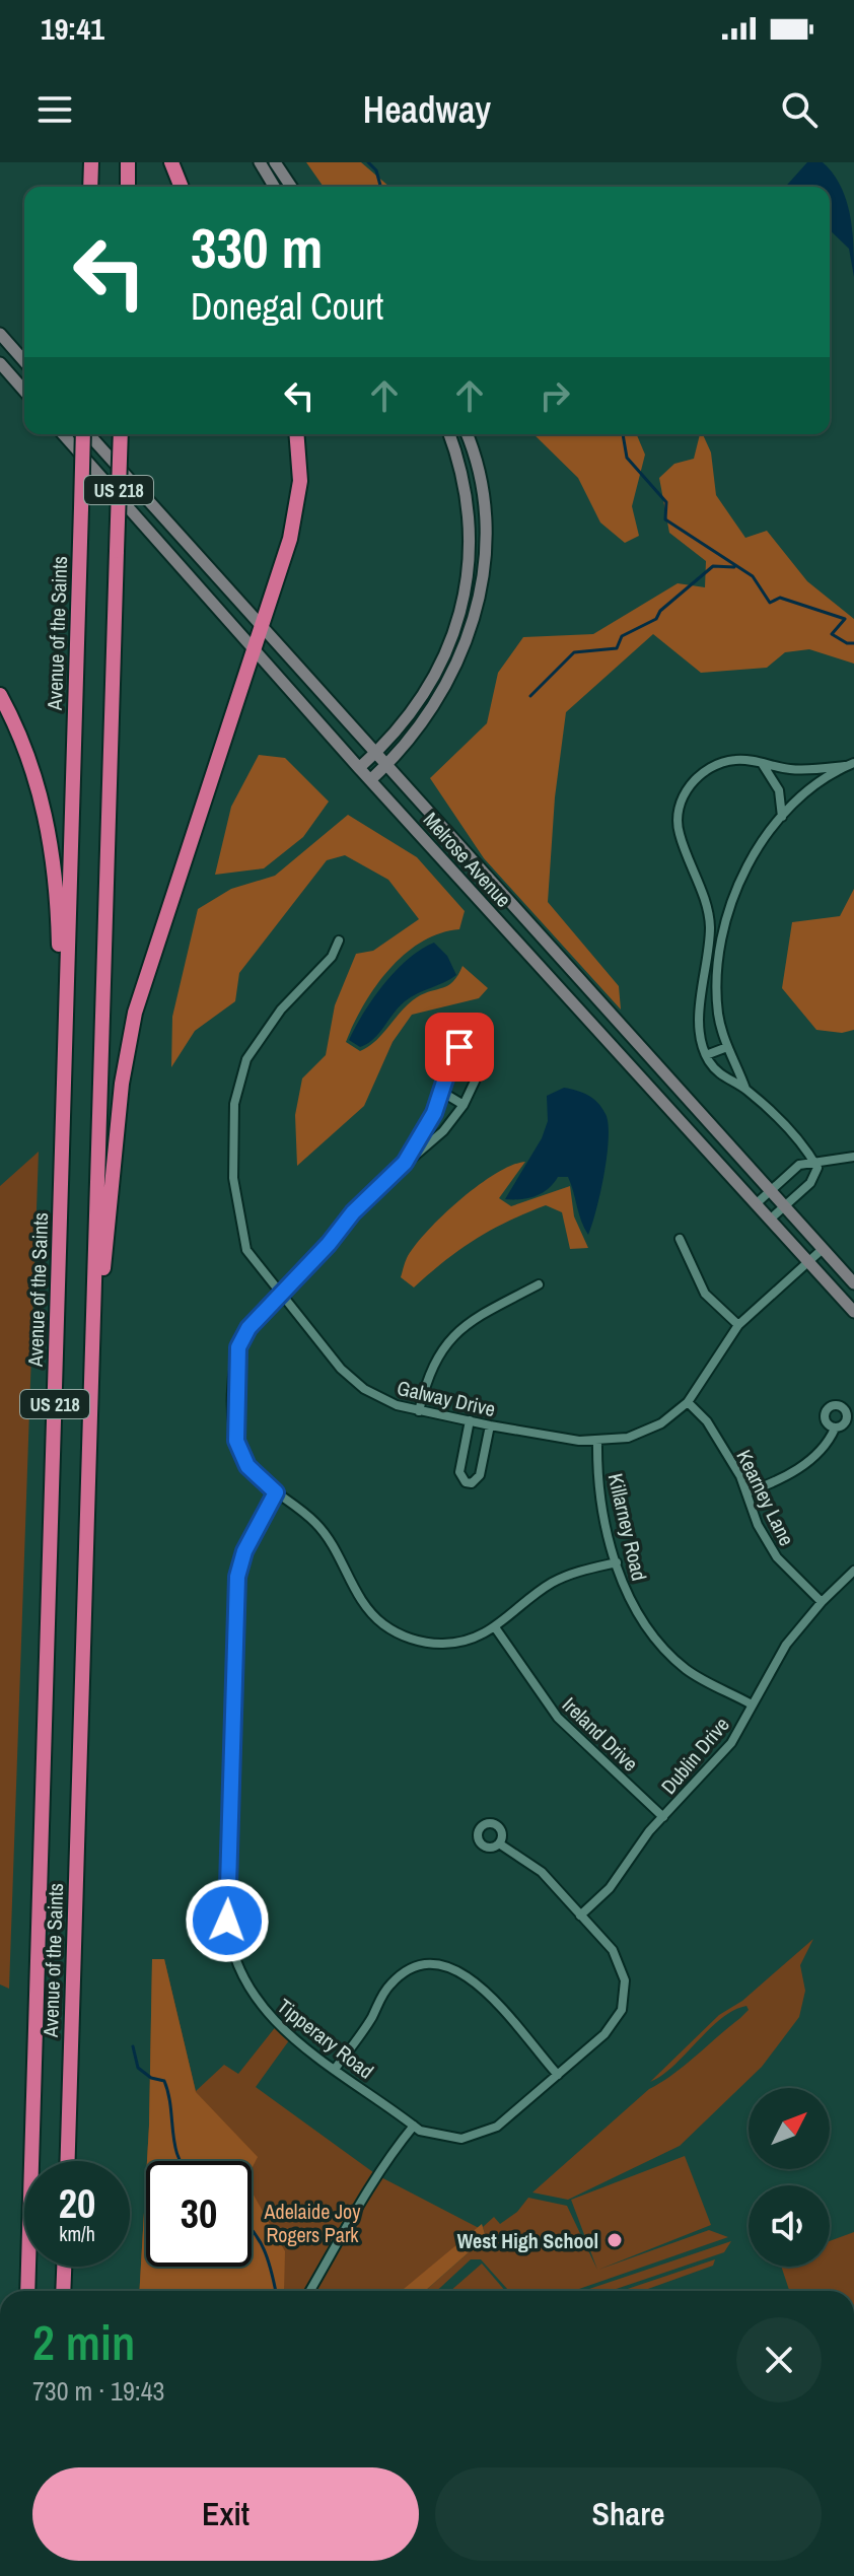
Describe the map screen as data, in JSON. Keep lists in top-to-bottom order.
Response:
{
  "streets": {
    "highway": ["US 218", "Avenue of the Saints"],
    "main road": ["Melrose Avenue"],
    "street": [
      "Galway Drive",
      "Kearney Lane",
      "Killarney Road",
      "Ireland Drive",
      "Dublin Drive",
      "Tipperary Road"
    ]
  },
  "crossings": [
    ["Melrose Avenue", "Galway Drive"],
    ["Galway Drive", "Kearney Lane"],
    ["Galway Drive", "Killarney Road"],
    ["Kearney Lane", "Dublin Drive"],
    ["Killarney Road", "Dublin Drive"],
    ["Ireland Drive", "Dublin Drive"],
    ["Dublin Drive", "Tipperary Road"]
  ],
  "parks": ["Adelaide Joy Rogers Park"],
  "places": ["West High School"],
  "north": "top right",
  "page": {
    "status": "19:41",
    "header": "Headway",
    "turn": ["330 m", "Donegal Court"],
    "speed": "20 km/h",
    "limit": "30",
    "heading": ["2 min", "730 m · 19:43"],
    "buttons": ["Exit", "Share"]
  }
}
